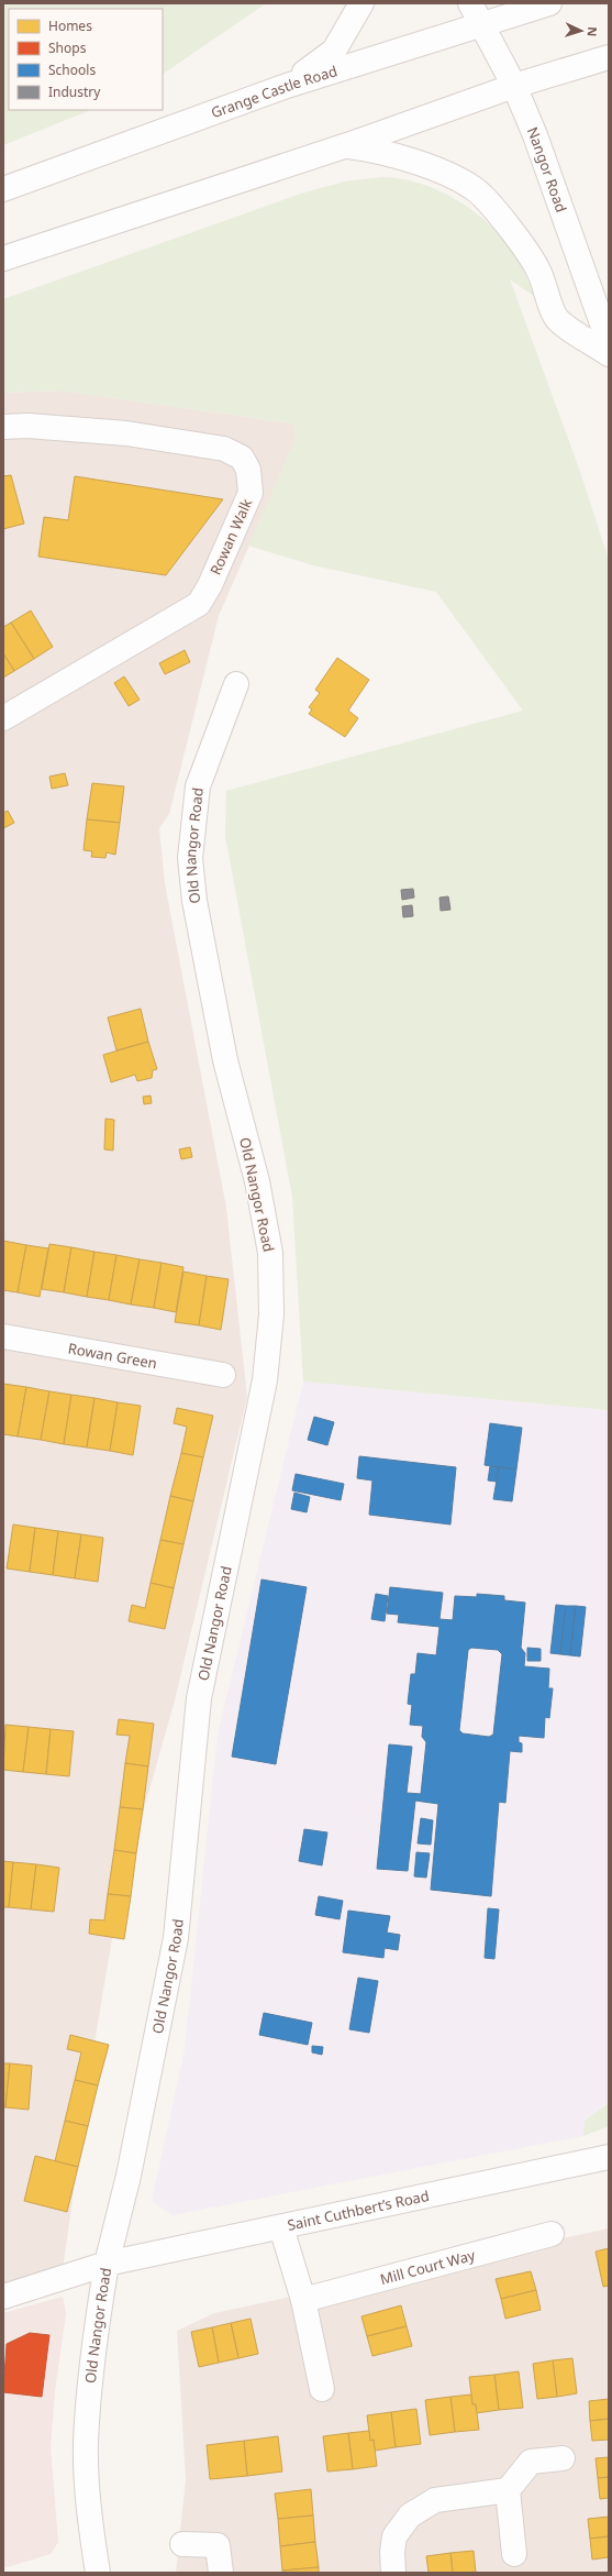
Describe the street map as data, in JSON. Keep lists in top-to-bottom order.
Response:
{
  "streets": {
    "street": [
      "Grange Castle Road",
      "Nangor Road",
      "Rowan Walk",
      "Old Nangor Road",
      "Rowan Green",
      "Saint Cuthbert’s Road",
      "Mill Court Way"
    ]
  },
  "crossings": [
    ["Grange Castle Road", "Nangor Road"],
    ["Old Nangor Road", "Saint Cuthbert’s Road"]
  ],
  "legend": [
    "Homes",
    "Shops",
    "Schools",
    "Industry"
  ],
  "north": "right"
}
